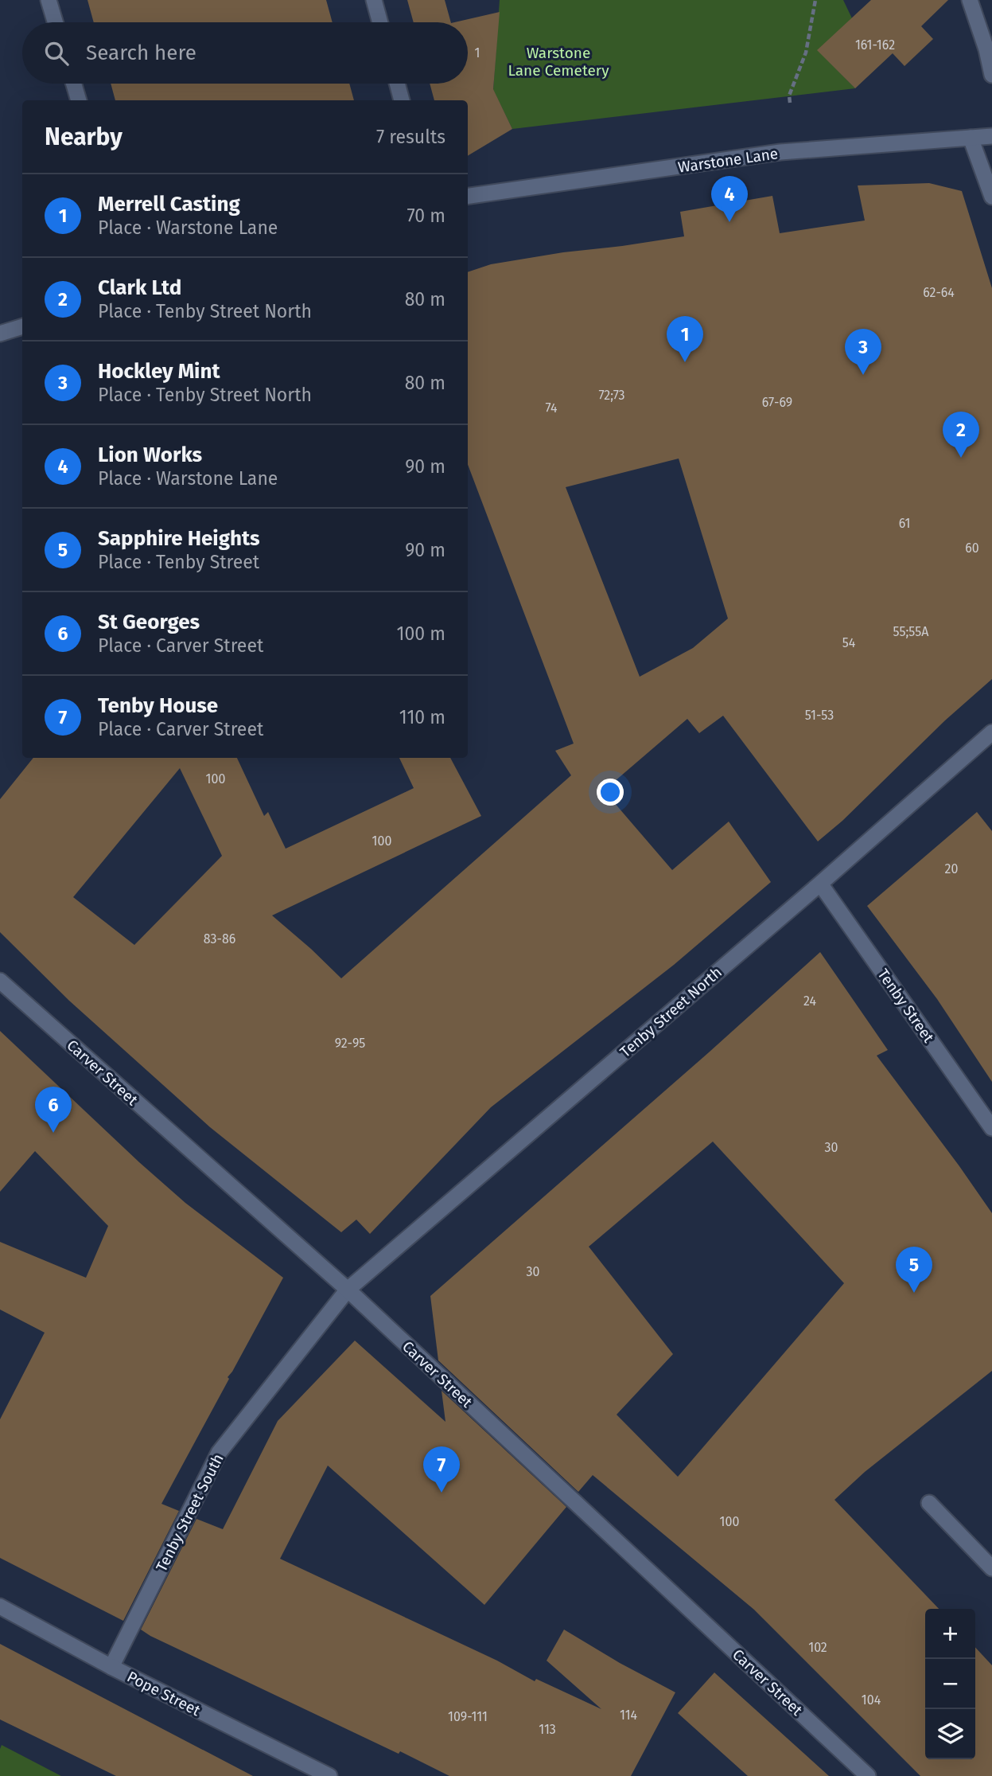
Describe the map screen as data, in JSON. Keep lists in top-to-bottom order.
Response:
{
  "streets": {
    "street": [
      "Warstone Lane",
      "Tenby Street",
      "Tenby Street North",
      "Carver Street",
      "Tenby Street South",
      "Pope Street"
    ]
  },
  "crossings": [
    ["Tenby Street", "Tenby Street North"],
    ["Tenby Street North", "Carver Street"],
    ["Tenby Street North", "Tenby Street South"],
    ["Carver Street", "Tenby Street South"],
    ["Tenby Street South", "Pope Street"]
  ],
  "parks": ["Warstone Lane Cemetery"],
  "house_numbers": [
    "161-162",
    "1",
    "62-64",
    "72;73",
    "67-69",
    "74",
    "61",
    "60",
    "55;55A",
    "54",
    "51-53",
    "100",
    "100",
    "20",
    "83-86",
    "24",
    "92-95",
    "30",
    "30",
    "100",
    "102",
    "104",
    "114",
    "109-111",
    "113"
  ],
  "page": {
    "search": "Search here",
    "heading": ["Nearby", "7 results"],
    "list": [
      {
        "mark": "1",
        "name": "Merrell Casting",
        "note": "Place · Warstone Lane",
        "value": "70 m"
      },
      {
        "mark": "2",
        "name": "Clark Ltd",
        "note": "Place · Tenby Street North",
        "value": "80 m"
      },
      {
        "mark": "3",
        "name": "Hockley Mint",
        "note": "Place · Tenby Street North",
        "value": "80 m"
      },
      {
        "mark": "4",
        "name": "Lion Works",
        "note": "Place · Warstone Lane",
        "value": "90 m"
      },
      {
        "mark": "5",
        "name": "Sapphire Heights",
        "note": "Place · Tenby Street",
        "value": "90 m"
      },
      {
        "mark": "6",
        "name": "St Georges",
        "note": "Place · Carver Street",
        "value": "100 m"
      },
      {
        "mark": "7",
        "name": "Tenby House",
        "note": "Place · Carver Street",
        "value": "110 m"
      }
    ],
    "pins": [
      "4",
      "1",
      "3",
      "2",
      "6",
      "5",
      "7"
    ],
    "map_buttons": ["+", "−"]
  }
}
